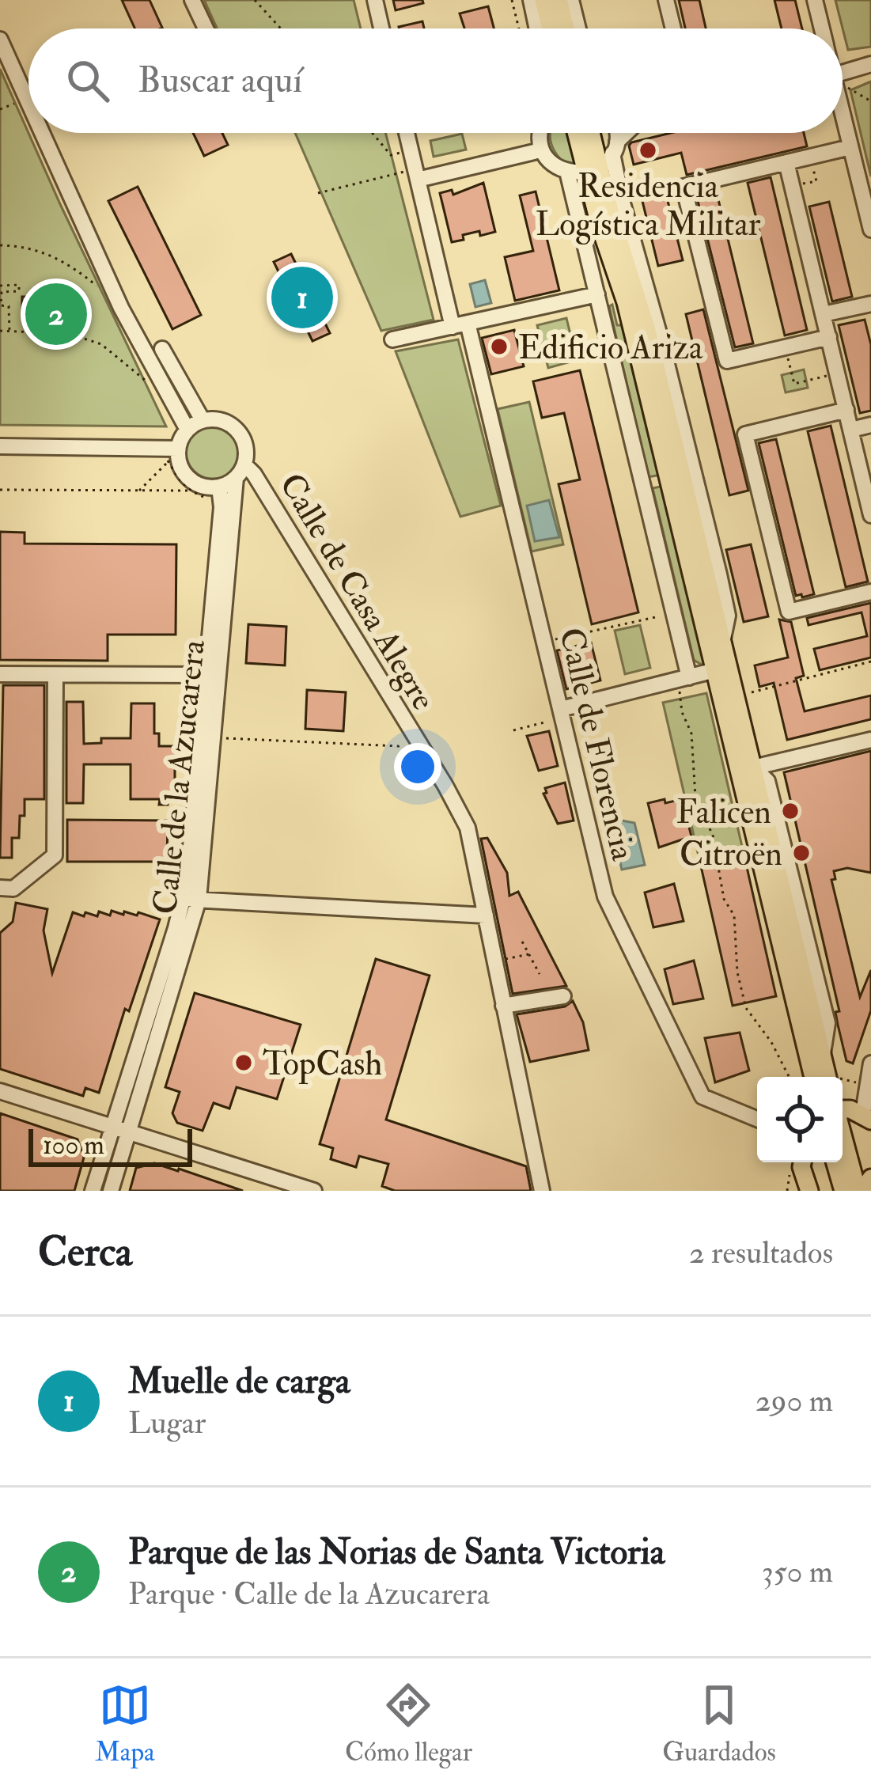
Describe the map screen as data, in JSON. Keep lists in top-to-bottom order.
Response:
{
  "streets": {
    "street": ["Calle de Casa Alegre", "Calle de Florencia", "Calle de la Azucarera"]
  },
  "crossings": [
    ["Calle de Casa Alegre", "Calle de la Azucarera"]
  ],
  "places": [
    "Residencia Logística Militar",
    "Edificio Ariza",
    "Falicen",
    "Citroën",
    "TopCash"
  ],
  "scale_bar": "100 m",
  "page": {
    "search": "Buscar aquí",
    "pins": ["1", "2"],
    "scale": "100 m",
    "heading": ["Cerca", "2 resultados"],
    "list": [
      {
        "mark": "1",
        "name": "Muelle de carga",
        "note": "Lugar",
        "value": "290 m"
      },
      {
        "mark": "2",
        "name": "Parque de las Norias de Santa Victoria",
        "note": "Parque · Calle de la Azucarera",
        "value": "350 m"
      }
    ],
    "nav": ["Mapa", "Cómo llegar", "Guardados"]
  }
}
